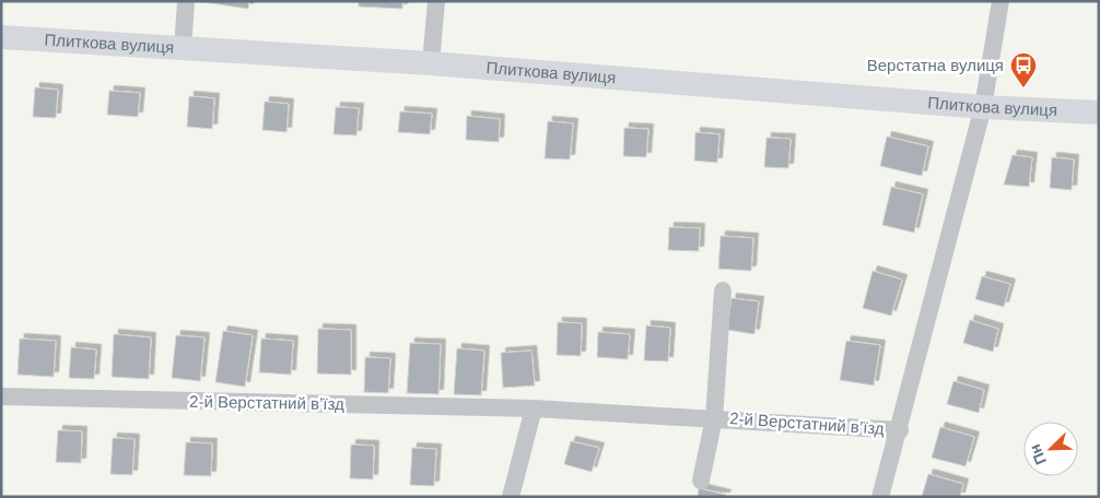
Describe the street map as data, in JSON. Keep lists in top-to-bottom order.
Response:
{
  "streets": {
    "street": ["Плиткова вулиця", "2-й Верстатний в’їзд"]
  },
  "places": {
    "bus stop": ["Верстатна вулиця"]
  },
  "north": "bottom left"
}
